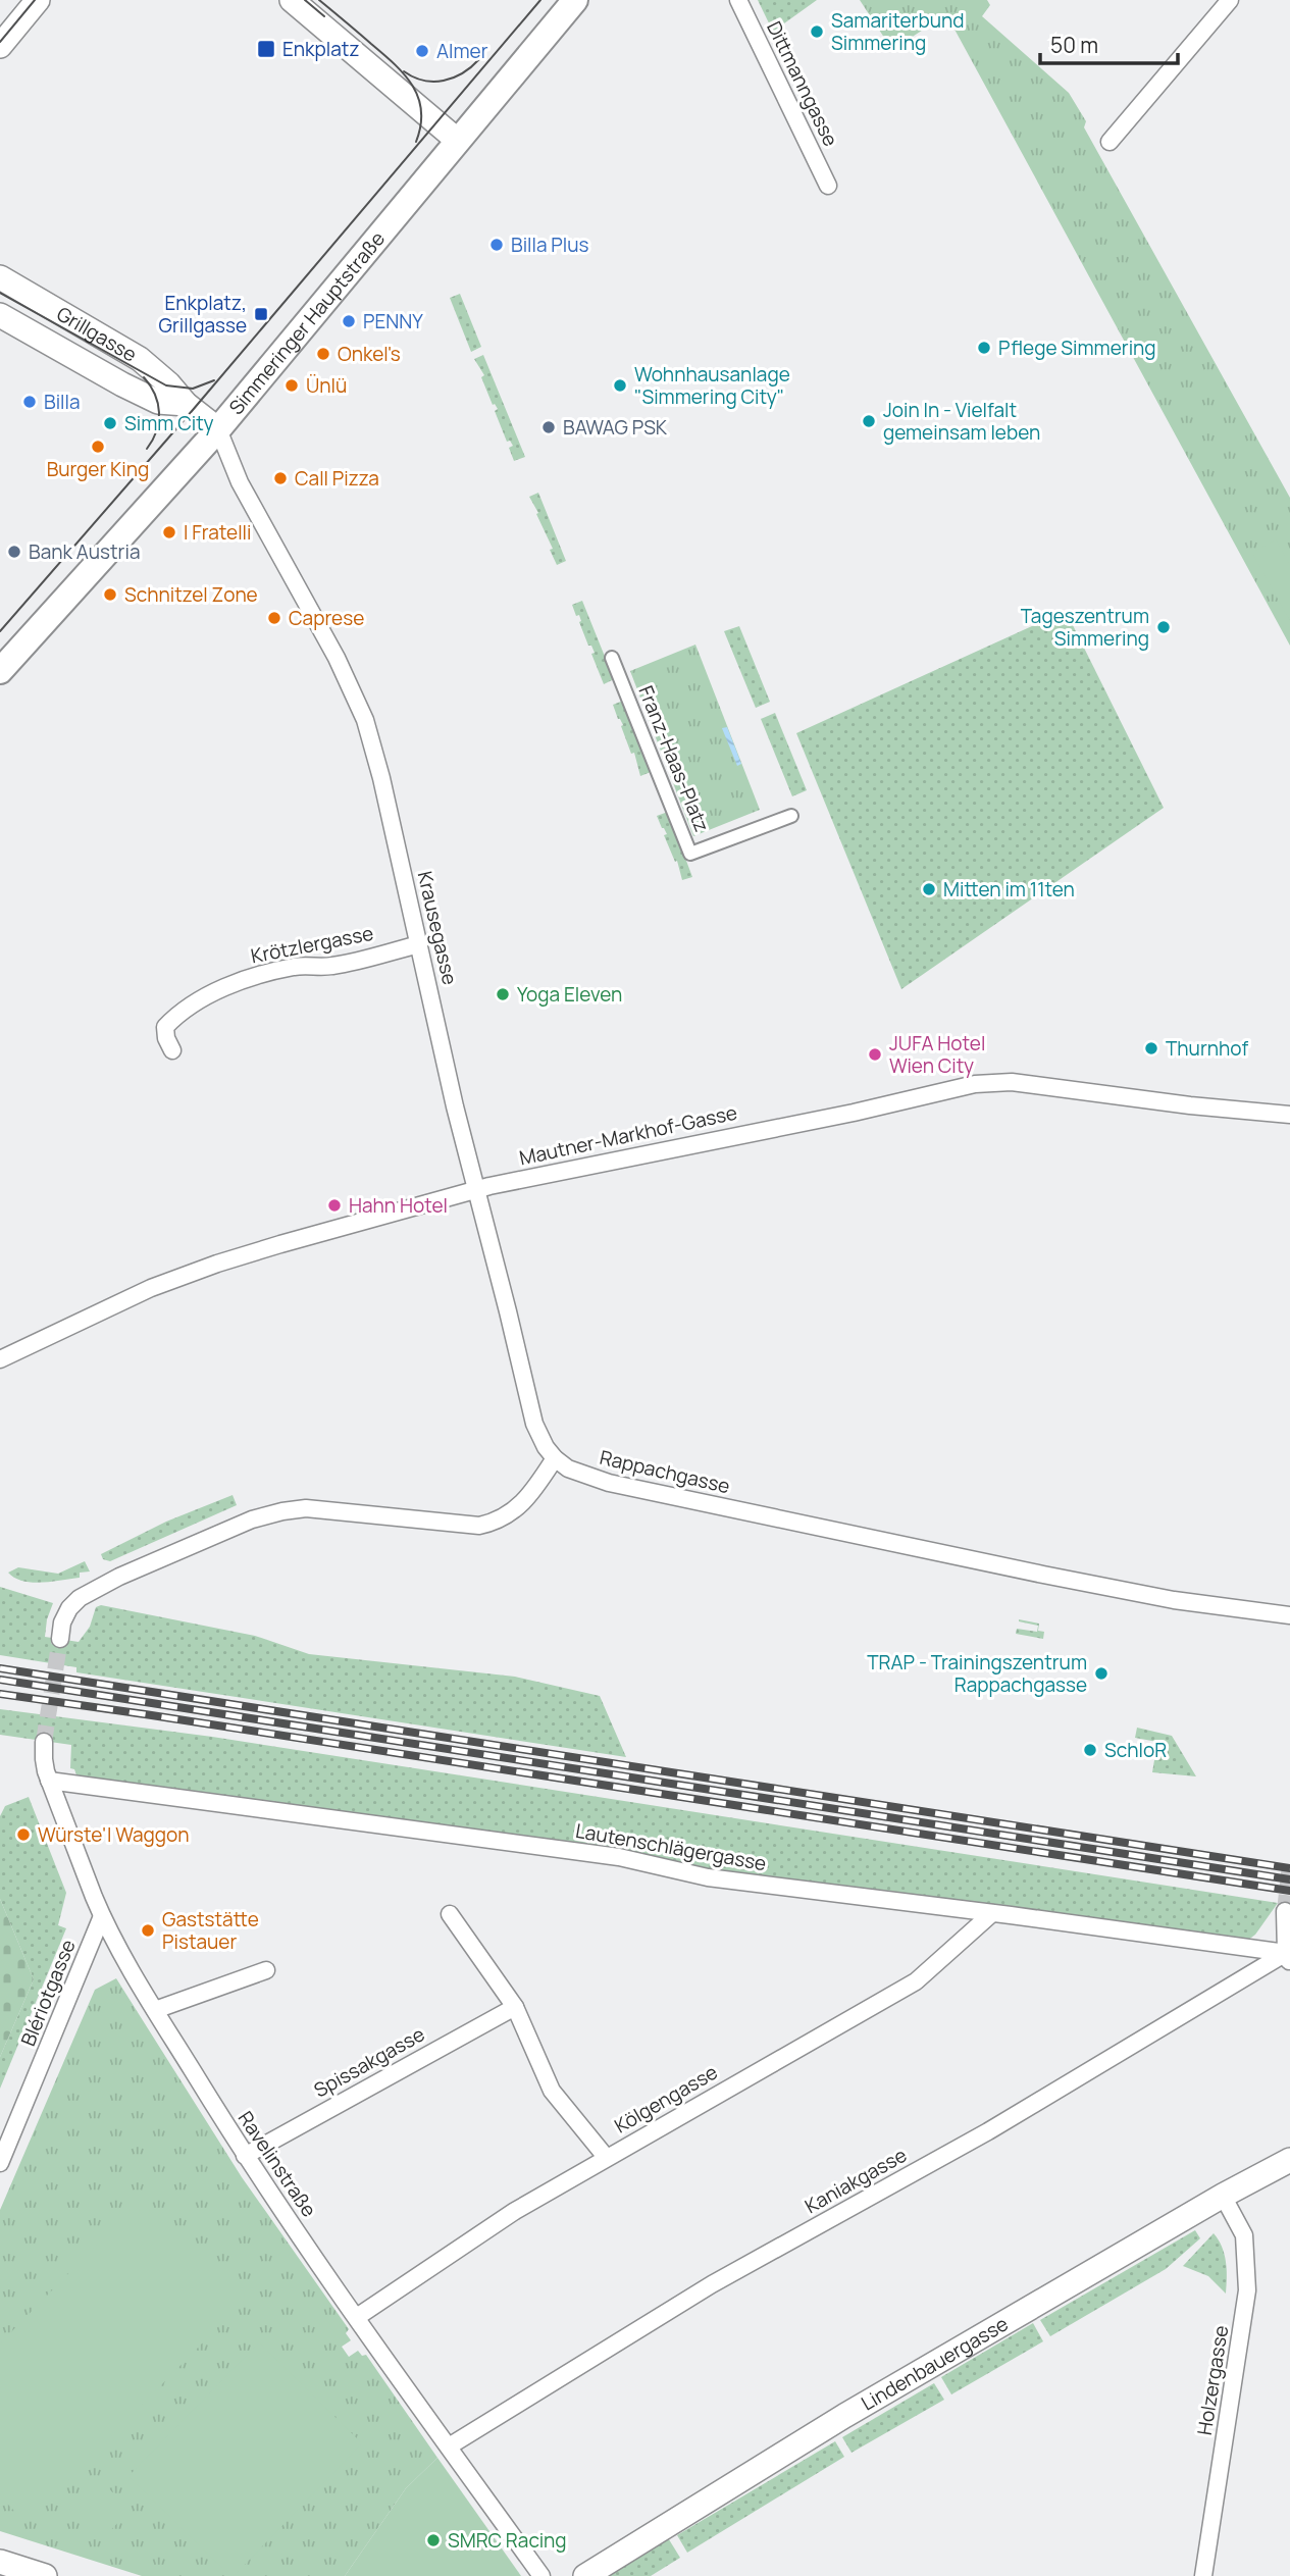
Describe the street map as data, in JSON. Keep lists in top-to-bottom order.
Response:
{
  "streets": {
    "main road": ["Simmeringer Hauptstraße", "Grillgasse", "Lindenbauergasse"],
    "street": [
      "Dittmanngasse",
      "Franz-Haas-Platz",
      "Krausegasse",
      "Krötzlergasse",
      "Mautner-Markhof-Gasse",
      "Rappachgasse",
      "Lautenschlägergasse",
      "Blériotgasse",
      "Spissakgasse",
      "Kölgengasse",
      "Ravelinstraße",
      "Kaniakgasse",
      "Holzergasse"
    ]
  },
  "crossings": [
    ["Simmeringer Hauptstraße", "Grillgasse"],
    ["Simmeringer Hauptstraße", "Krausegasse"],
    ["Grillgasse", "Krausegasse"],
    ["Krausegasse", "Krötzlergasse"],
    ["Krausegasse", "Mautner-Markhof-Gasse"],
    ["Krausegasse", "Rappachgasse"],
    ["Lautenschlägergasse", "Kölgengasse"],
    ["Lautenschlägergasse", "Ravelinstraße"],
    ["Lautenschlägergasse", "Kaniakgasse"],
    ["Blériotgasse", "Ravelinstraße"],
    ["Spissakgasse", "Ravelinstraße"],
    ["Kölgengasse", "Ravelinstraße"],
    ["Ravelinstraße", "Kaniakgasse"],
    ["Lindenbauergasse", "Holzergasse"]
  ],
  "places": {
    "other": [
      "Samariterbund Simmering",
      "Almer",
      "Billa Plus",
      "PENNY",
      "Pflege Simmering",
      "Onkel's",
      "Ünlü",
      "Wohnhausanlage \"Simmering City\"",
      "Billa",
      "Join In - Vielfalt gemeinsam leben",
      "Simm City",
      "BAWAG PSK",
      "Burger King",
      "Call Pizza",
      "I Fratelli",
      "Bank Austria",
      "Schnitzel Zone",
      "Caprese",
      "Tageszentrum Simmering",
      "Mitten im 11ten",
      "Yoga Eleven",
      "Thurnhof",
      "JUFA Hotel Wien City",
      "Hahn Hotel",
      "TRAP - Trainingszentrum Rappachgasse",
      "SchloR",
      "Würste'l Waggon",
      "Gaststätte Pistauer",
      "SMRC Racing"
    ],
    "transit": ["Enkplatz", "Enkplatz, Grillgasse"]
  },
  "scale_bar": "50 m"
}
